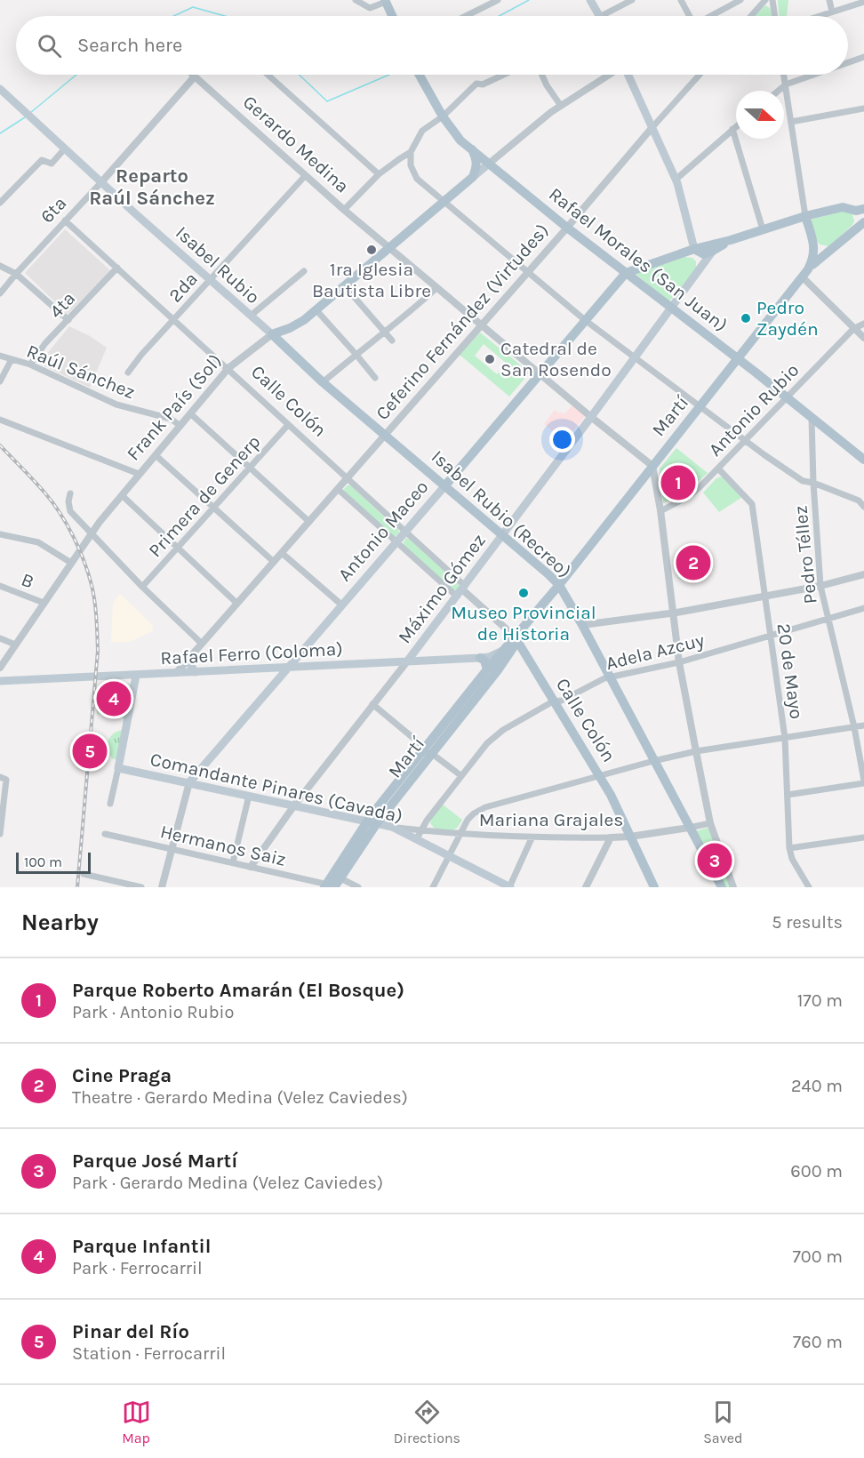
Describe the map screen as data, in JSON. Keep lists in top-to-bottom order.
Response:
{
  "streets": {
    "main road": [
      "Rafael Morales (San Juan)",
      "Isabel Rubio",
      "Calle Colón",
      "Frank País (Sol)",
      "Martí",
      "Isabel Rubio (Recreo)",
      "Antonio Maceo",
      "Máximo Gómez",
      "Rafael Ferro (Coloma)",
      "Comandante Pinares (Cavada)"
    ],
    "street": [
      "Gerardo Medina",
      "6ta",
      "2da",
      "4ta",
      "Ceferino Fernández (Virtudes)",
      "Raúl Sánchez",
      "Antonio Rubio",
      "Primera de Generp",
      "Pedro Téllez",
      "B",
      "Adela Azcuy",
      "20 de Mayo",
      "Mariana Grajales",
      "Hermanos Saiz"
    ]
  },
  "crossings": [
    ["Gerardo Medina", "6ta"],
    ["Gerardo Medina", "2da"],
    ["Gerardo Medina", "Ceferino Fernández (Virtudes)"],
    ["Gerardo Medina", "Frank País (Sol)"],
    ["Gerardo Medina", "Martí"],
    ["Gerardo Medina", "Antonio Maceo"],
    ["Gerardo Medina", "Máximo Gómez"],
    ["6ta", "Isabel Rubio"],
    ["6ta", "Calle Colón"],
    ["Rafael Morales (San Juan)", "Ceferino Fernández (Virtudes)"],
    ["Rafael Morales (San Juan)", "Frank País (Sol)"],
    ["Rafael Morales (San Juan)", "Antonio Rubio"],
    ["Rafael Morales (San Juan)", "Martí"],
    ["Rafael Morales (San Juan)", "Antonio Maceo"],
    ["Rafael Morales (San Juan)", "Pedro Téllez"],
    ["Rafael Morales (San Juan)", "Máximo Gómez"],
    ["Isabel Rubio", "2da"],
    ["Isabel Rubio", "Frank País (Sol)"],
    ["Isabel Rubio", "Isabel Rubio (Recreo)"],
    ["2da", "Calle Colón"],
    ["4ta", "Raúl Sánchez"],
    ["4ta", "Calle Colón"],
    ["Ceferino Fernández (Virtudes)", "Calle Colón"],
    ["Ceferino Fernández (Virtudes)", "Isabel Rubio (Recreo)"],
    ["Raúl Sánchez", "Frank País (Sol)"],
    ["Calle Colón", "Frank País (Sol)"],
    ["Calle Colón", "Martí"],
    ["Calle Colón", "Primera de Generp"],
    ["Calle Colón", "Antonio Maceo"],
    ["Calle Colón", "Máximo Gómez"],
    ["Calle Colón", "Adela Azcuy"],
    ["Calle Colón", "Mariana Grajales"],
    ["Frank País (Sol)", "Isabel Rubio (Recreo)"],
    ["Frank País (Sol)", "B"],
    ["Antonio Rubio", "20 de Mayo"],
    ["Martí", "Isabel Rubio (Recreo)"],
    ["Martí", "Rafael Ferro (Coloma)"],
    ["Martí", "Comandante Pinares (Cavada)"],
    ["Martí", "Hermanos Saiz"],
    ["Isabel Rubio (Recreo)", "Antonio Maceo"],
    ["Isabel Rubio (Recreo)", "Máximo Gómez"],
    ["Isabel Rubio (Recreo)", "Adela Azcuy"],
    ["Isabel Rubio (Recreo)", "Mariana Grajales"],
    ["Antonio Maceo", "Máximo Gómez"],
    ["Antonio Maceo", "Rafael Ferro (Coloma)"],
    ["Antonio Maceo", "Comandante Pinares (Cavada)"],
    ["Antonio Maceo", "Hermanos Saiz"],
    ["Pedro Téllez", "Adela Azcuy"],
    ["Máximo Gómez", "Rafael Ferro (Coloma)"],
    ["Máximo Gómez", "Comandante Pinares (Cavada)"],
    ["Máximo Gómez", "Hermanos Saiz"],
    ["Adela Azcuy", "20 de Mayo"],
    ["Adela Azcuy", "Comandante Pinares (Cavada)"],
    ["Adela Azcuy", "Mariana Grajales"],
    ["Comandante Pinares (Cavada)", "Mariana Grajales"]
  ],
  "districts": ["Reparto Raúl Sánchez"],
  "places": [
    "1ra Iglesia Bautista Libre",
    "Pedro Zaydén",
    "Catedral de San Rosendo",
    "Museo Provincial de Historia"
  ],
  "scale_bar": "100 m",
  "north": "right",
  "page": {
    "search": "Search here",
    "pins": [
      "1",
      "2",
      "4",
      "5",
      "3"
    ],
    "scale": "100 m",
    "heading": ["Nearby", "5 results"],
    "list": [
      {
        "mark": "1",
        "name": "Parque Roberto Amarán (El Bosque)",
        "note": "Park · Antonio Rubio",
        "value": "170 m"
      },
      {
        "mark": "2",
        "name": "Cine Praga",
        "note": "Theatre · Gerardo Medina (Velez Caviedes)",
        "value": "240 m"
      },
      {
        "mark": "3",
        "name": "Parque José Martí",
        "note": "Park · Gerardo Medina (Velez Caviedes)",
        "value": "600 m"
      },
      {
        "mark": "4",
        "name": "Parque Infantil",
        "note": "Park · Ferrocarril",
        "value": "700 m"
      },
      {
        "mark": "5",
        "name": "Pinar del Río",
        "note": "Station · Ferrocarril",
        "value": "760 m"
      }
    ],
    "nav": ["Map", "Directions", "Saved"]
  }
}
